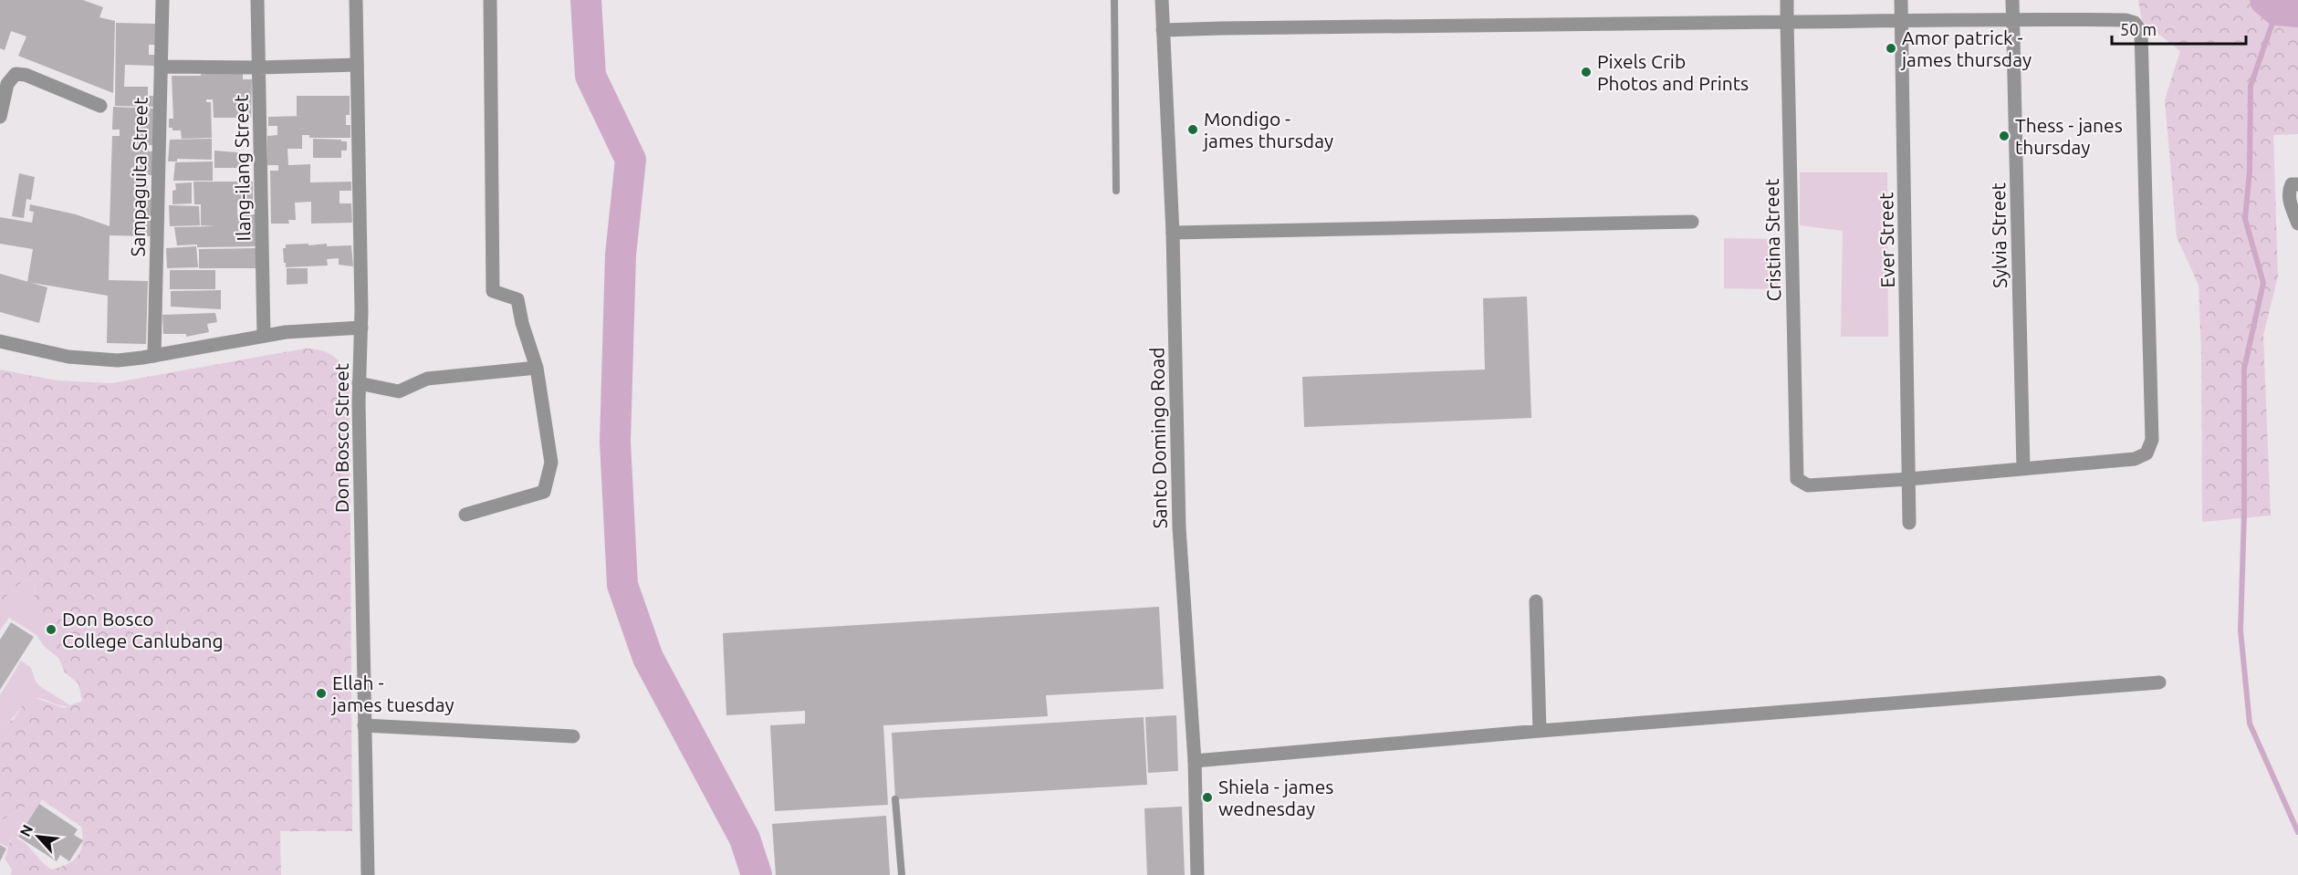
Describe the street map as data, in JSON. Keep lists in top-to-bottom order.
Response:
{
  "streets": {
    "street": [
      "Ilang-ilang Street",
      "Sampaguita Street",
      "Sylvia Street",
      "Cristina Street",
      "Ever Street",
      "Don Bosco Street",
      "Santo Domingo Road"
    ]
  },
  "crossings": [
    ["Cristina Street", "Ever Street"]
  ],
  "places": [
    "Amor patrick - james thursday",
    "Pixels Crib Photos and Prints",
    "Mondigo - james thursday",
    "Thess - janes thursday",
    "Don Bosco College Canlubang",
    "Ellah - james tuesday",
    "Shiela - james wednesday"
  ],
  "scale_bar": "50 m",
  "north": "top left"
}
